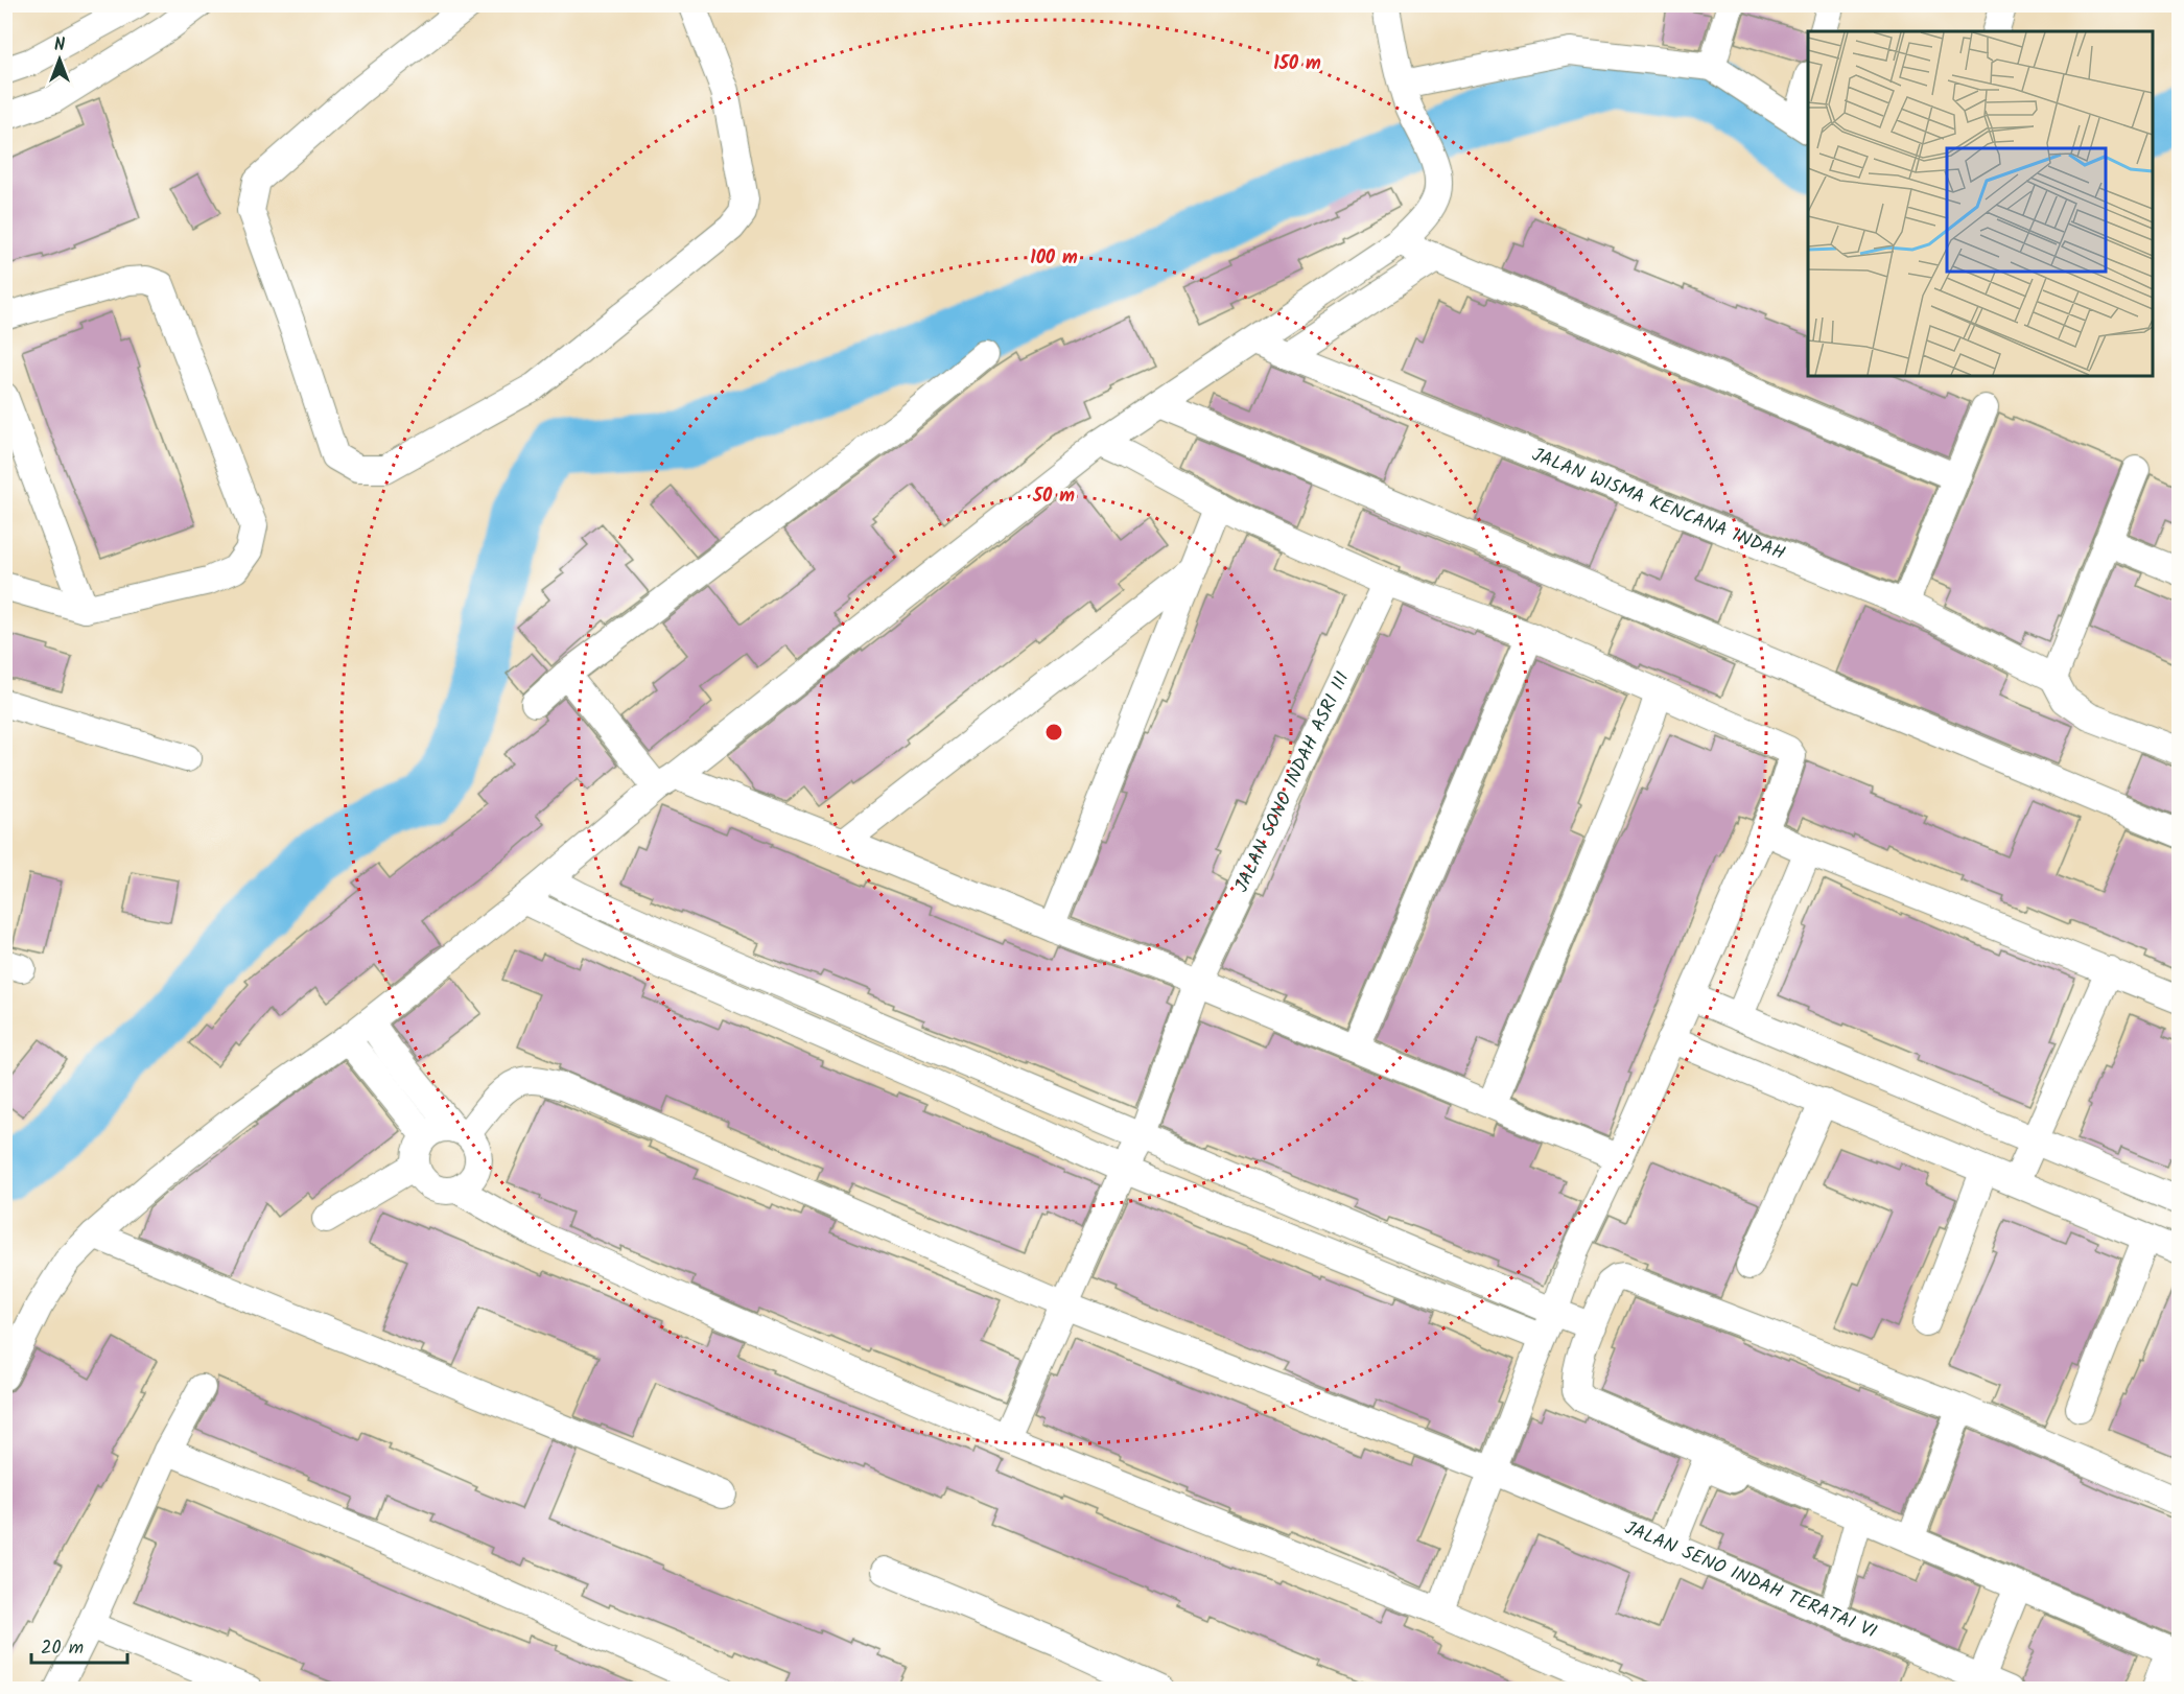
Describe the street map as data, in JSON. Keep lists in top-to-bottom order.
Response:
{
  "streets": {
    "street": ["JALAN WISMA KENCANA INDAH", "JALAN SONO INDAH ASRI III", "JALAN SENO INDAH TERATAI VI"]
  },
  "crossings": [
    ["JALAN SONO INDAH ASRI III", "JALAN SENO INDAH TERATAI VI"]
  ],
  "scale_bar": "20 m",
  "north": "top",
  "rings": ["150 m", "100 m", "50 m"]
}
